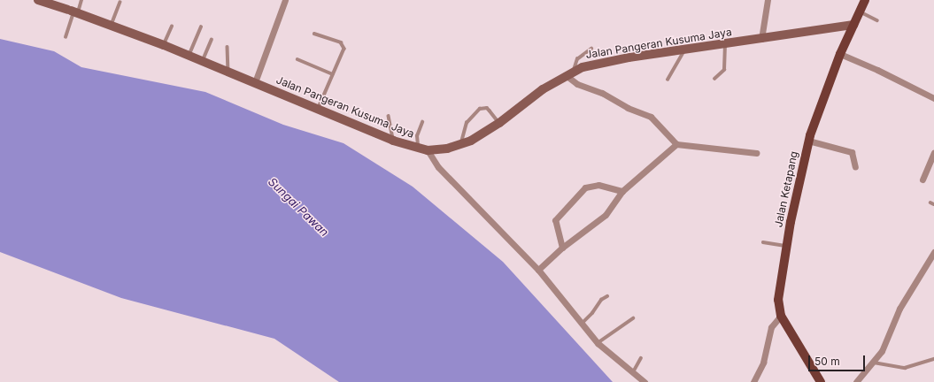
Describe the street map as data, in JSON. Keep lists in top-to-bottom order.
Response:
{
  "streets": {
    "main road": ["Jalan Ketapang"],
    "street": ["Jalan Pangeran Kusuma Jaya"]
  },
  "crossings": [
    ["Jalan Pangeran Kusuma Jaya", "Jalan Ketapang"]
  ],
  "water": ["Sungai Pawan"],
  "scale_bar": "50 m"
}
